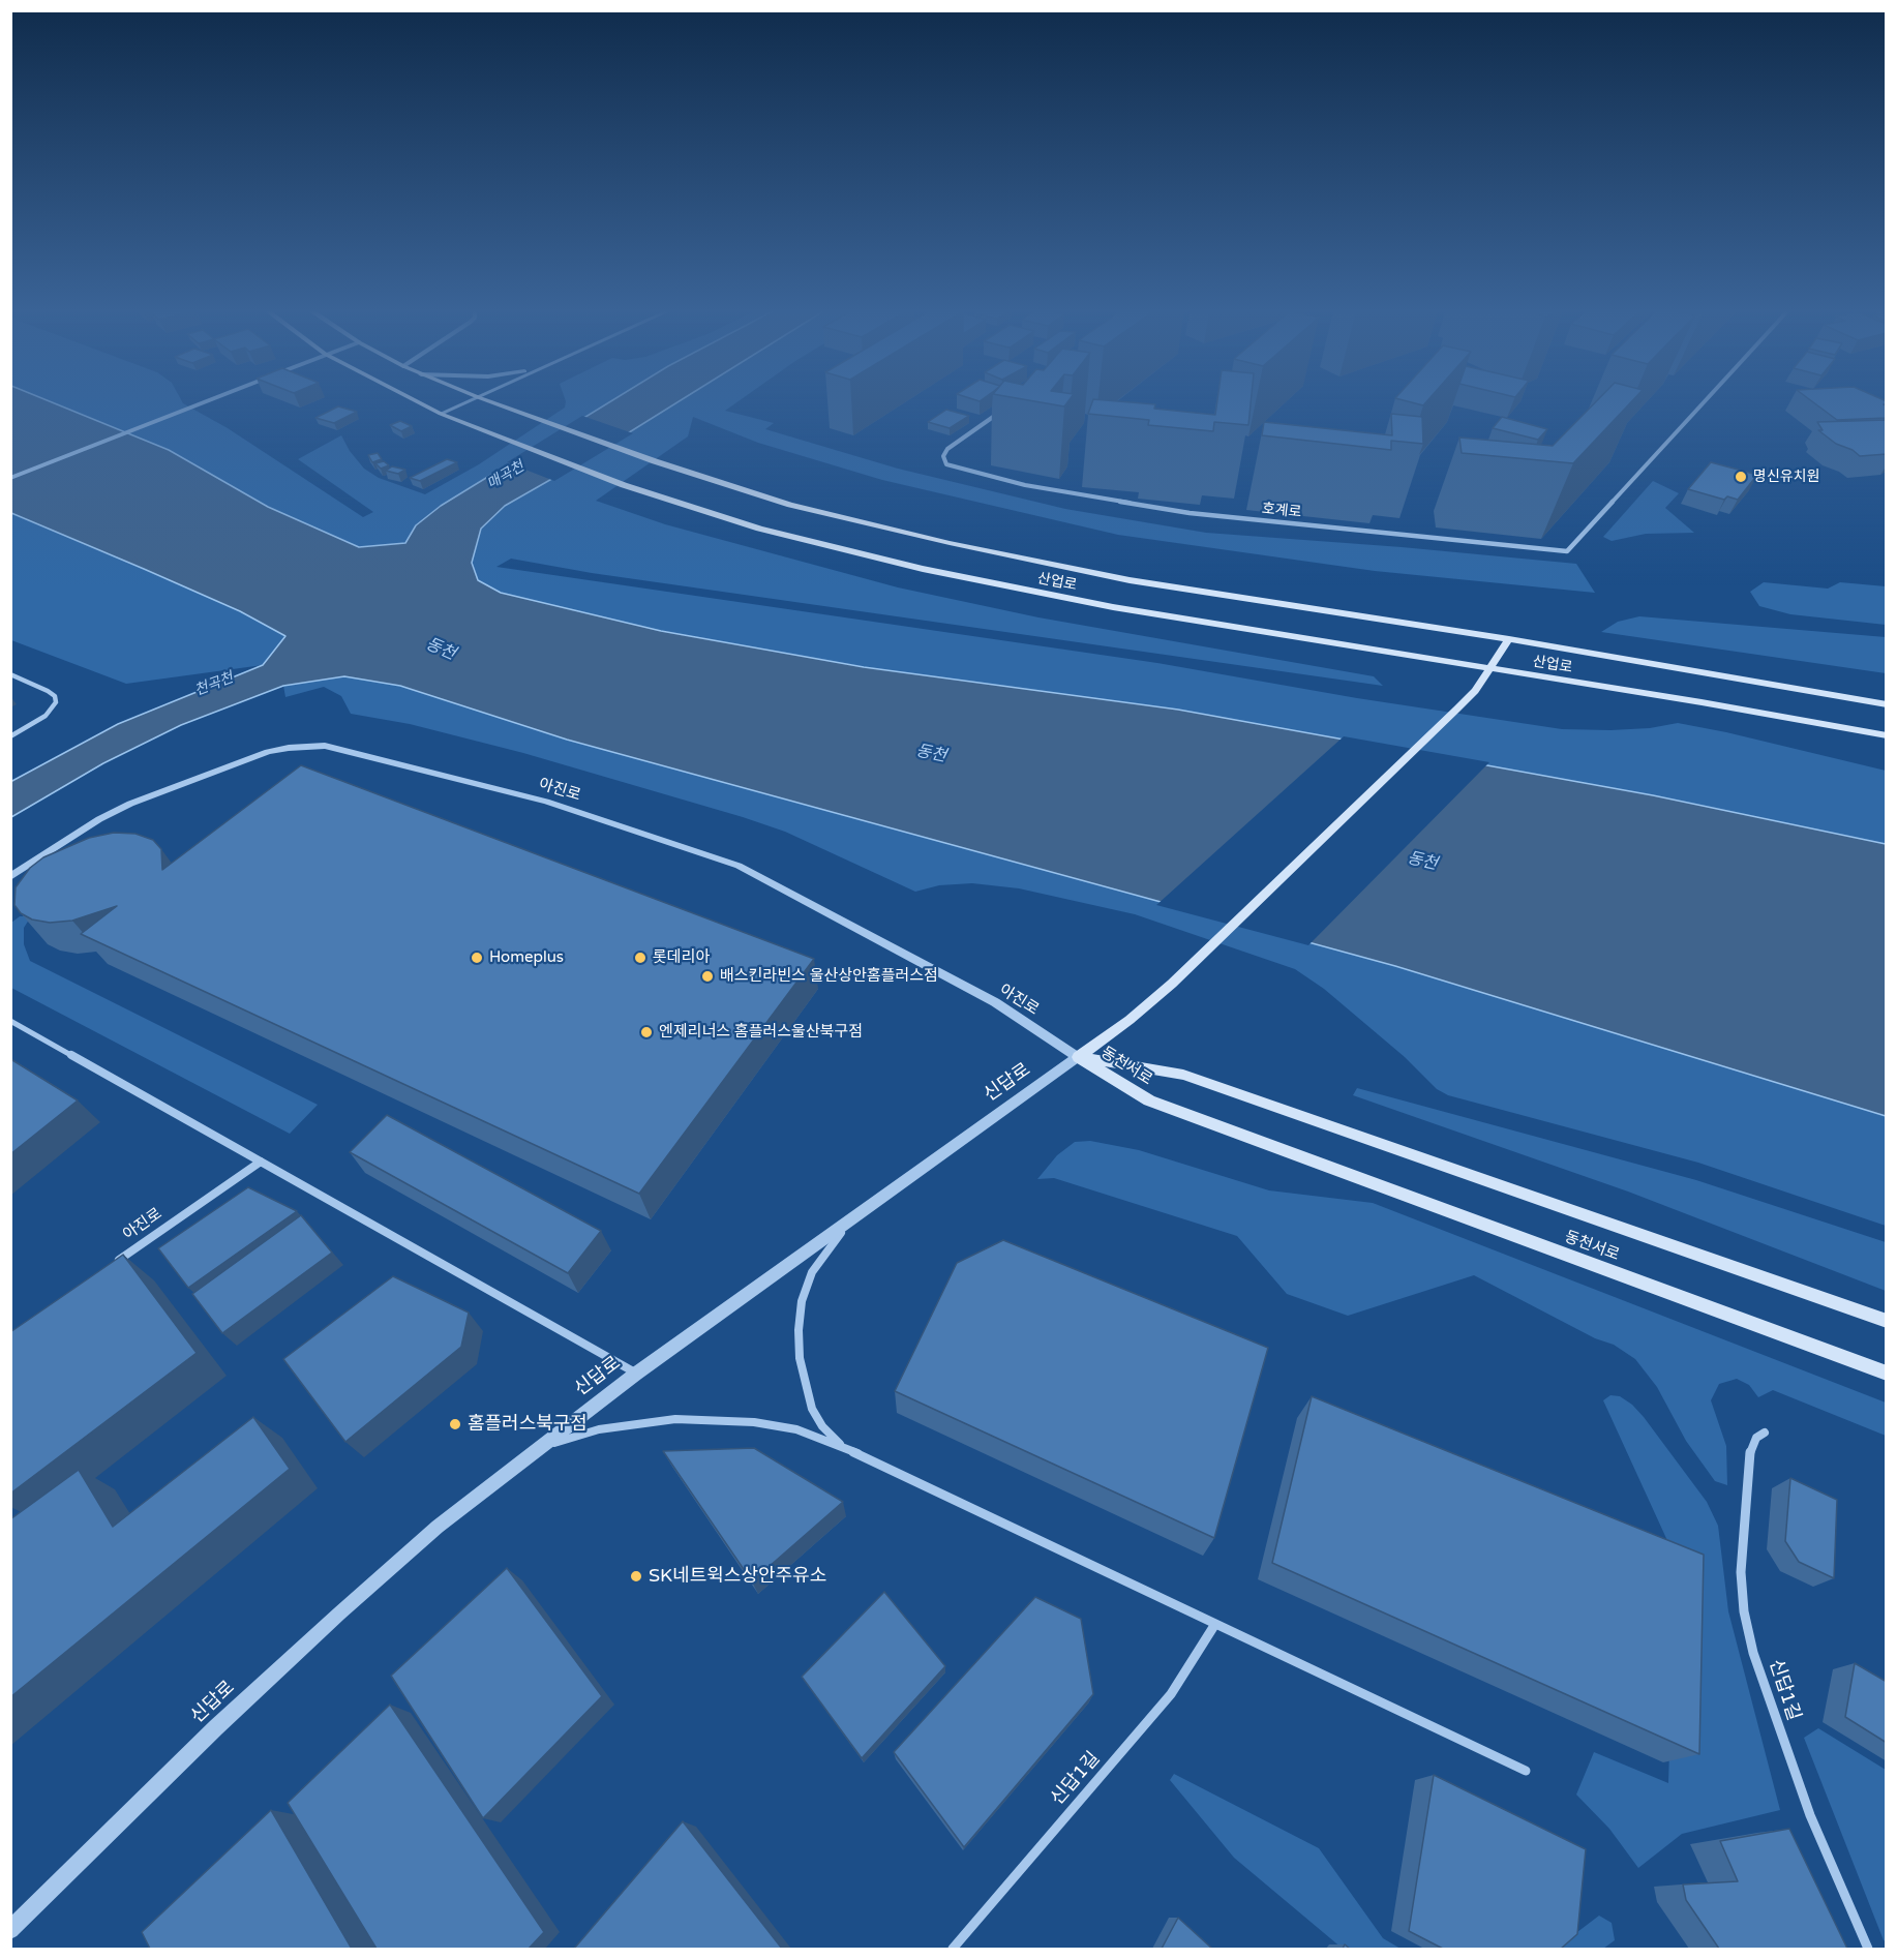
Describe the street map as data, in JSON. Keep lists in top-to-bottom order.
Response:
{
  "streets": {
    "main road": ["산업로", "동천서로", "신답로"],
    "street": ["호계로", "아진로", "신답1길"]
  },
  "crossings": [
    ["산업로", "신답로"],
    ["아진로", "동천서로"],
    ["아진로", "신답로"],
    ["동천서로", "신답로"]
  ],
  "water": ["매곡천", "동천", "천곡천"],
  "places": [
    "명신유치원",
    "Homeplus",
    "롯데리아",
    "배스킨라빈스 울산상안홈플러스점",
    "엔제리너스 홈플러스울산북구점",
    "홈플러스북구점",
    "SK네트윅스상안주유소"
  ]
}
